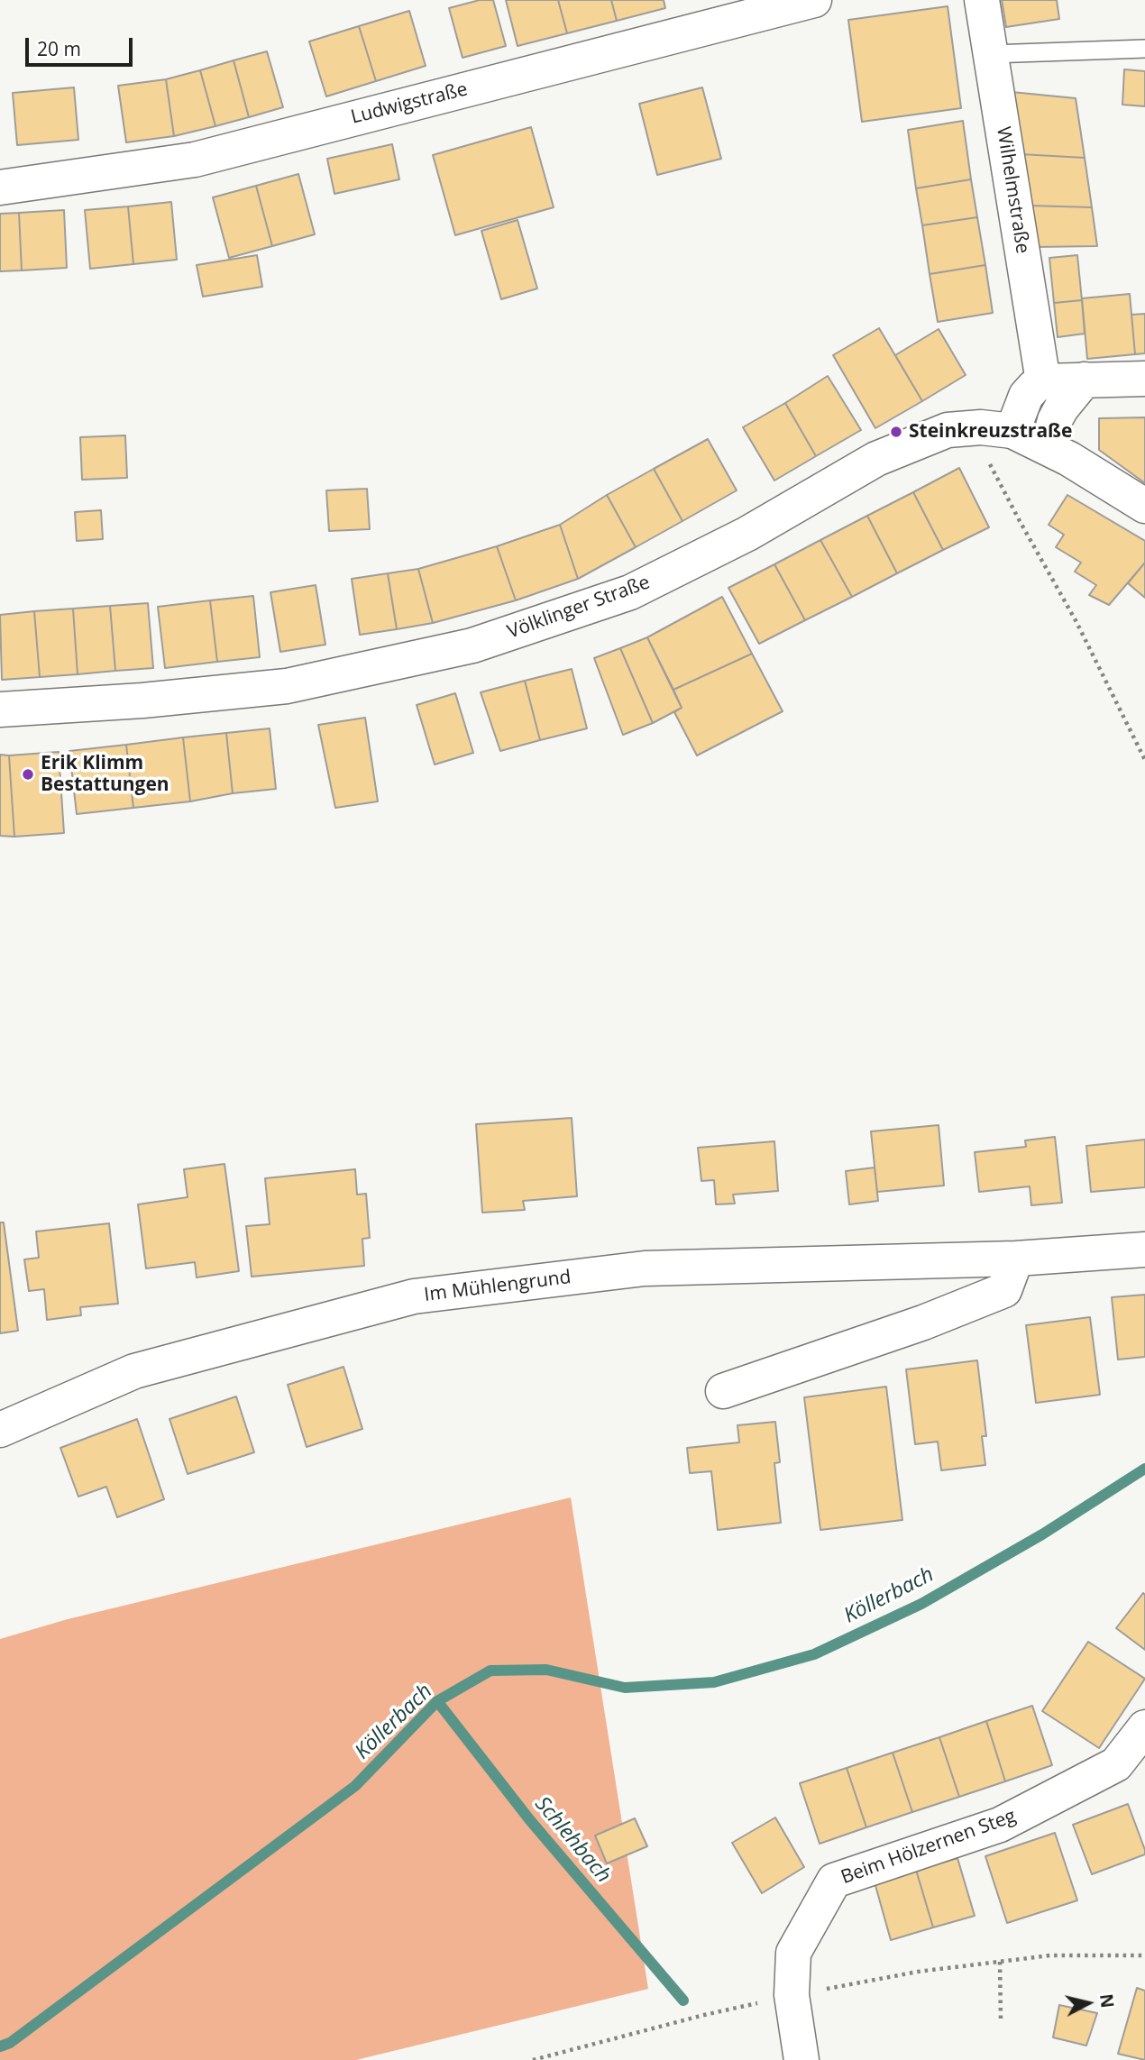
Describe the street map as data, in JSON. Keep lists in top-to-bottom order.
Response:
{
  "streets": {
    "street": [
      "Ludwigstraße",
      "Wilhelmstraße",
      "Völklinger Straße",
      "Im Mühlengrund",
      "Beim Hölzernen Steg"
    ]
  },
  "water": ["Köllerbach", "Schlehbach"],
  "places": ["Steinkreuzstraße", "Erik Klimm Bestattungen"],
  "scale_bar": "20 m",
  "north": "right"
}
